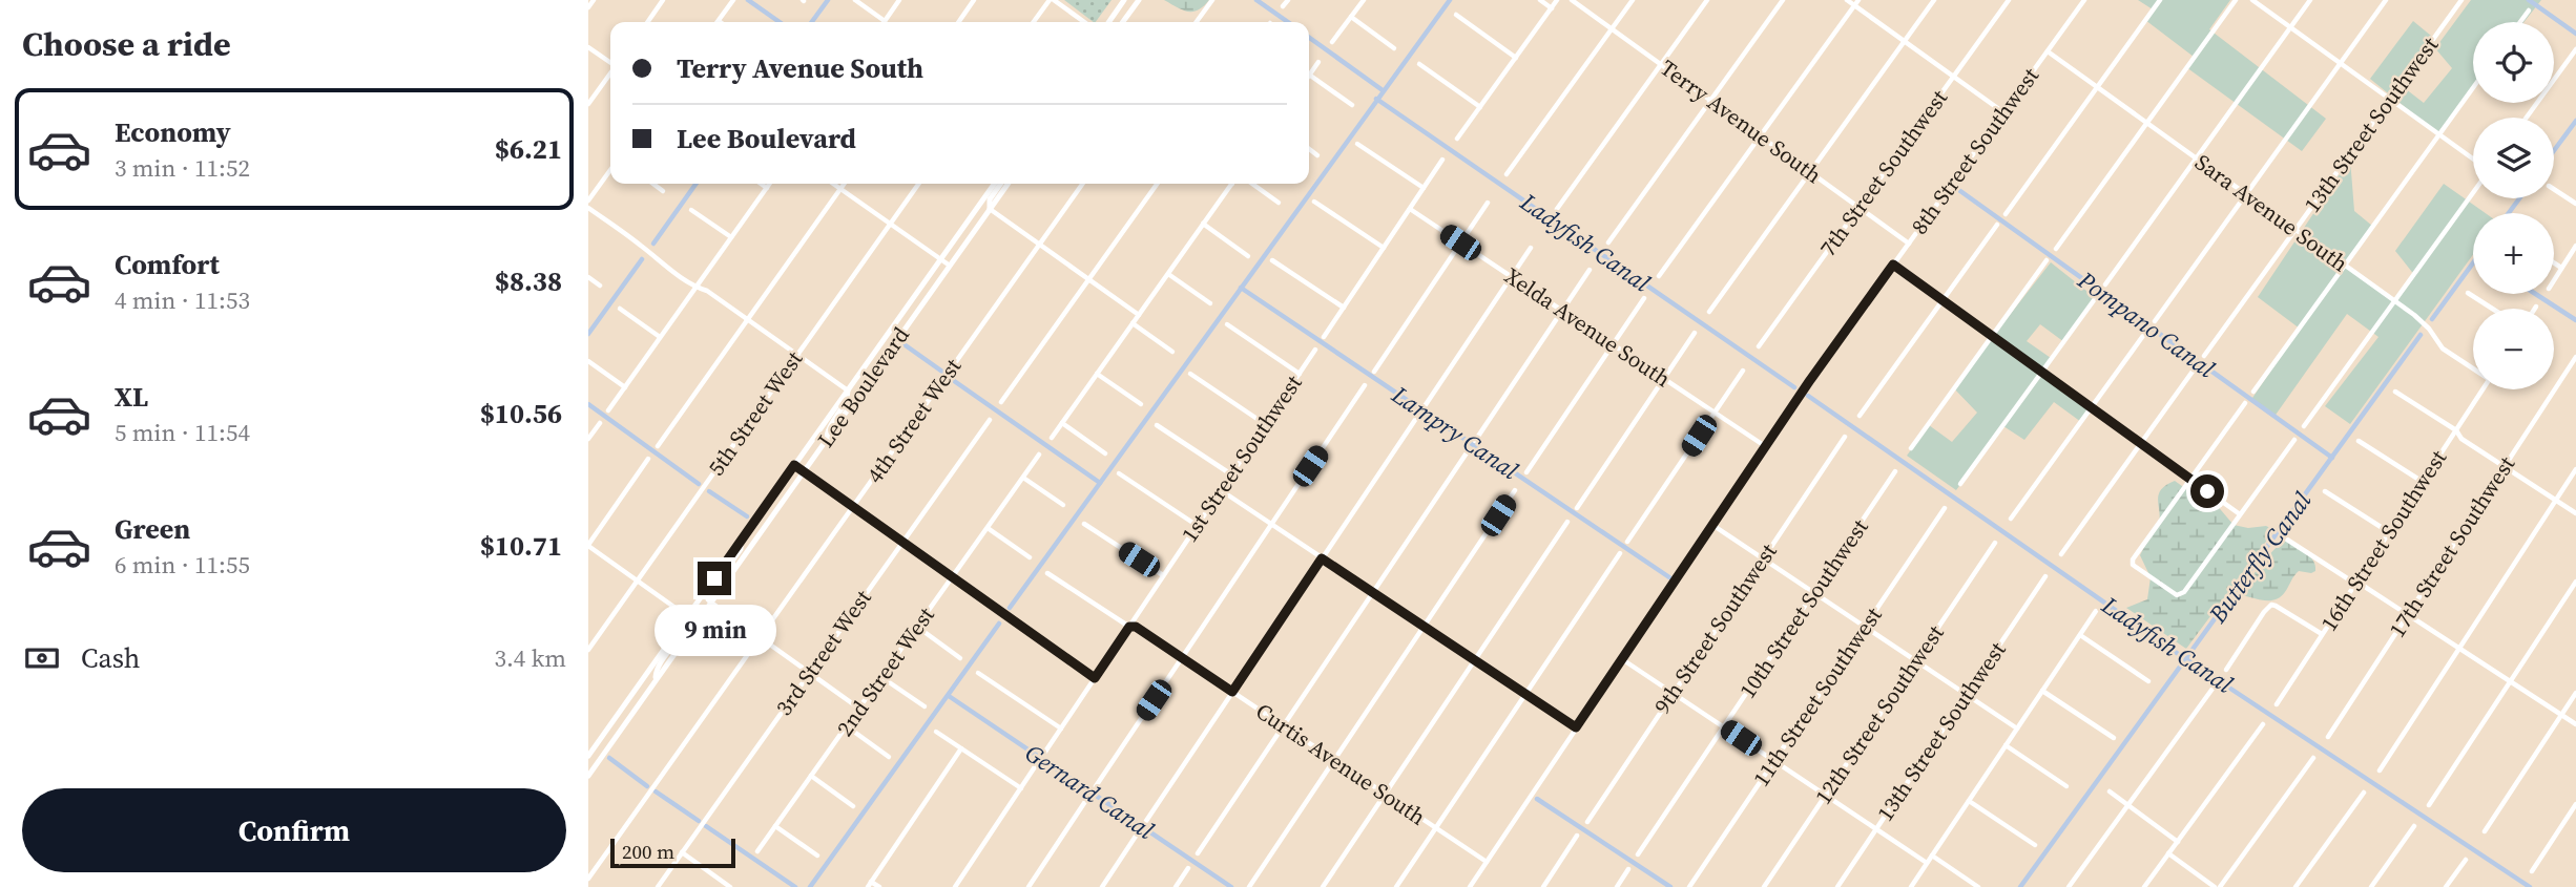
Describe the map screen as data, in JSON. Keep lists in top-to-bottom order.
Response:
{
  "streets": {
    "main road": ["Lee Boulevard"],
    "street": [
      "Terry Avenue South",
      "13th Street Southwest",
      "8th Street Southwest",
      "7th Street Southwest",
      "Sara Avenue South",
      "Xelda Avenue South",
      "5th Street West",
      "4th Street West",
      "1st Street Southwest",
      "16th Street Southwest",
      "17th Street Southwest",
      "10th Street Southwest",
      "9th Street Southwest",
      "3rd Street West",
      "2nd Street West",
      "11th Street Southwest",
      "12th Street Southwest",
      "Curtis Avenue South"
    ]
  },
  "crossings": [
    ["Terry Avenue South", "8th Street Southwest"],
    ["Terry Avenue South", "7th Street Southwest"],
    ["13th Street Southwest", "Sara Avenue South"],
    ["8th Street Southwest", "Sara Avenue South"],
    ["8th Street Southwest", "Xelda Avenue South"],
    ["8th Street Southwest", "Curtis Avenue South"],
    ["1st Street Southwest", "Curtis Avenue South"]
  ],
  "water": [
    "Ladyfish Canal",
    "Pompano Canal",
    "Lampry Canal",
    "Butterfly Canal",
    "Gernard Canal"
  ],
  "scale_bar": "200 m",
  "page": {
    "heading": "Choose a ride",
    "map_buttons": ["+", "−"],
    "banner": ["Terry Avenue South", "Lee Boulevard"],
    "list": [
      {
        "name": "Economy",
        "note": "3 min · 11:52",
        "value": "$6.21"
      },
      {
        "name": "Comfort",
        "note": "4 min · 11:53",
        "value": "$8.38"
      },
      {
        "name": "XL",
        "note": "5 min · 11:54",
        "value": "$10.56"
      },
      {
        "name": "Green",
        "note": "6 min · 11:55",
        "value": "$10.71"
      }
    ],
    "bubble": "9 min",
    "pay": ["Cash", "3.4 km"],
    "buttons": "Confirm",
    "scale": "200 m"
  }
}
